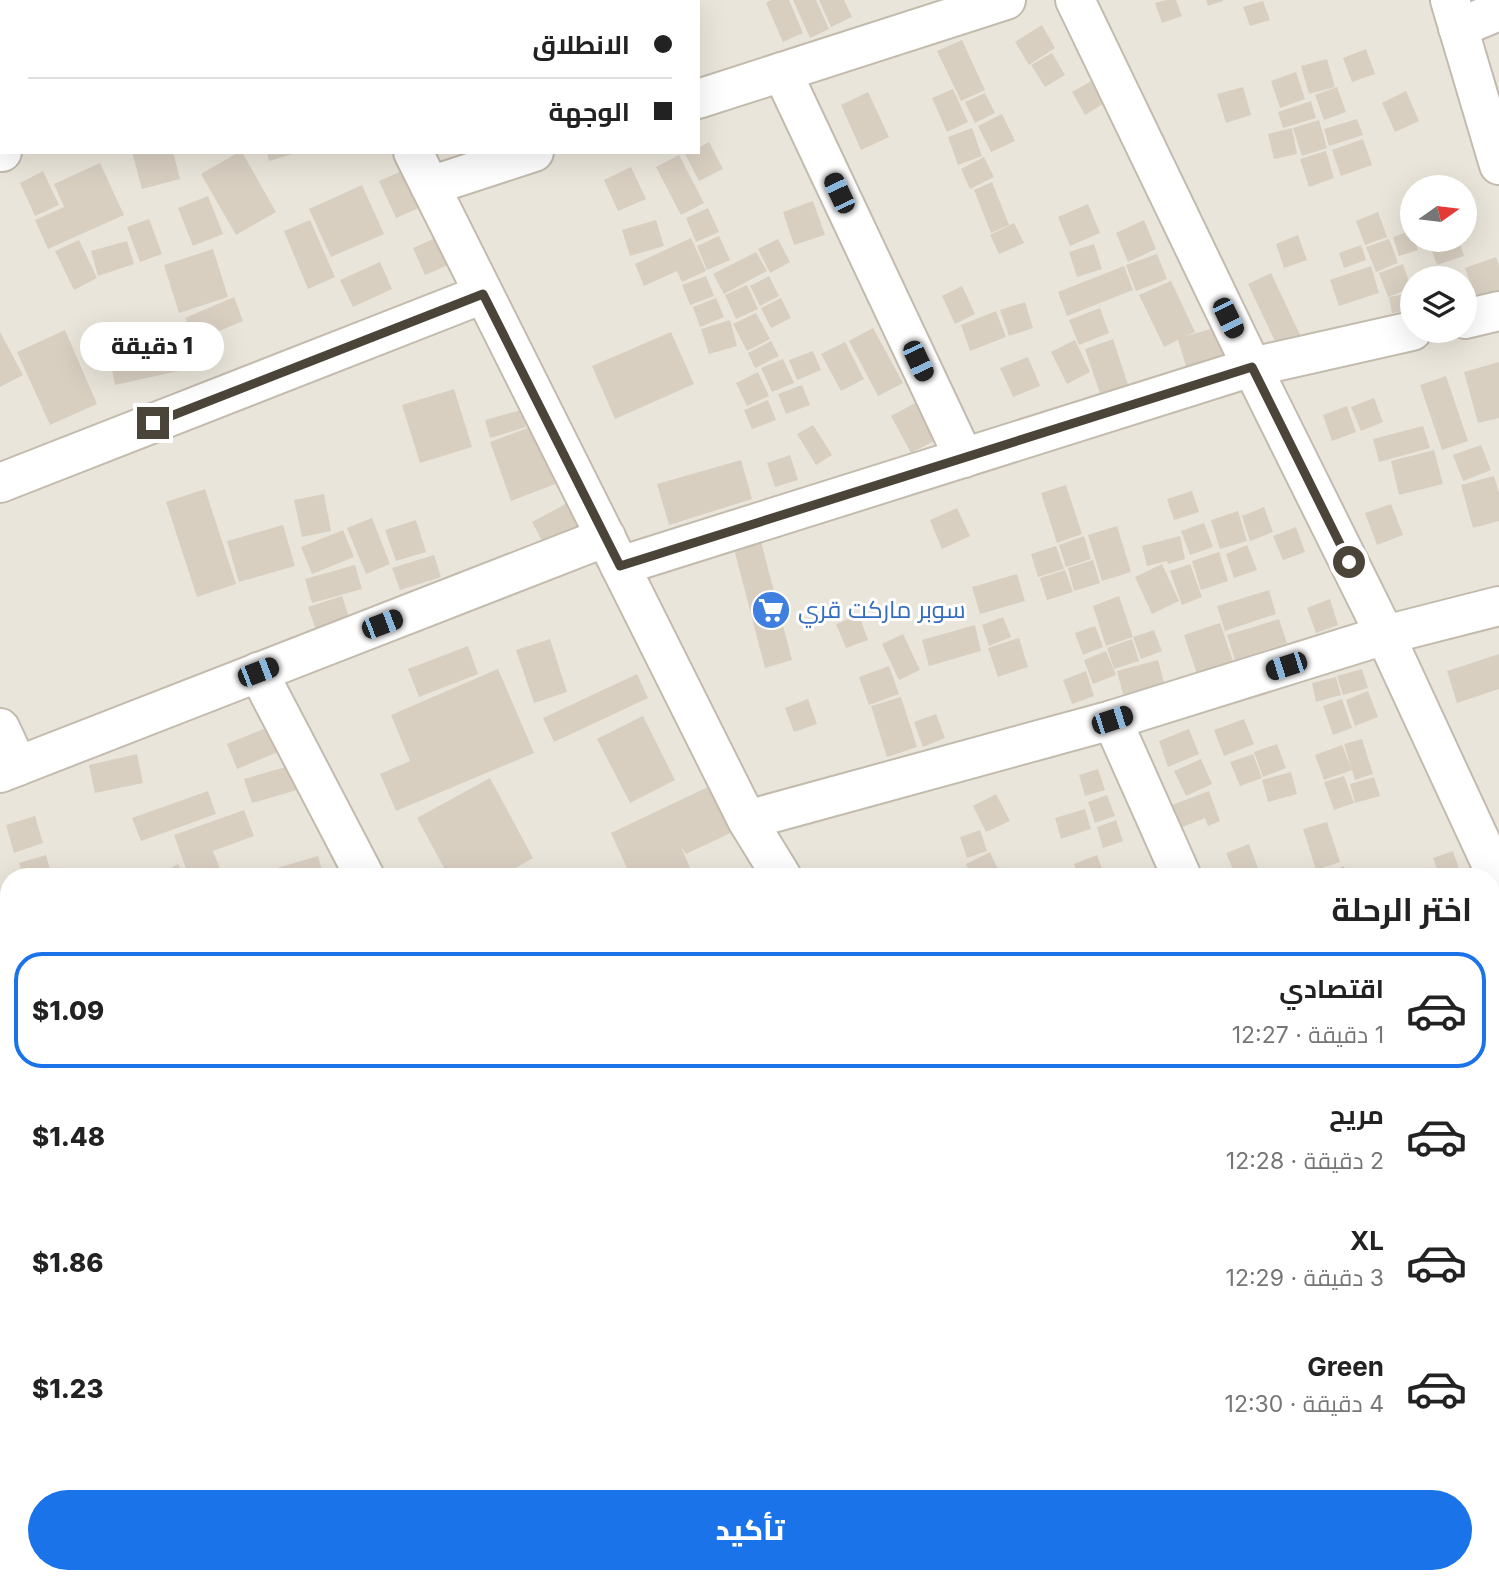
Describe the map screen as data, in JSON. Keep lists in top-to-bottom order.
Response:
{
  "places": {
    "supermarket": ["سوبر ماركت قري"]
  },
  "north": "right",
  "page": {
    "banner": ["الانطلاق", "الوجهة"],
    "bubble": "1 دقيقة",
    "heading": "اختر الرحلة",
    "list": [
      {
        "name": "اقتصادي",
        "note": "1 دقيقة · 12:27",
        "value": "$1.09"
      },
      {
        "name": "مريح",
        "note": "2 دقيقة · 12:28",
        "value": "$1.48"
      },
      {
        "name": "XL",
        "note": "3 دقيقة · 12:29",
        "value": "$1.86"
      },
      {
        "name": "Green",
        "note": "4 دقيقة · 12:30",
        "value": "$1.23"
      }
    ],
    "buttons": "تأكيد"
  }
}
